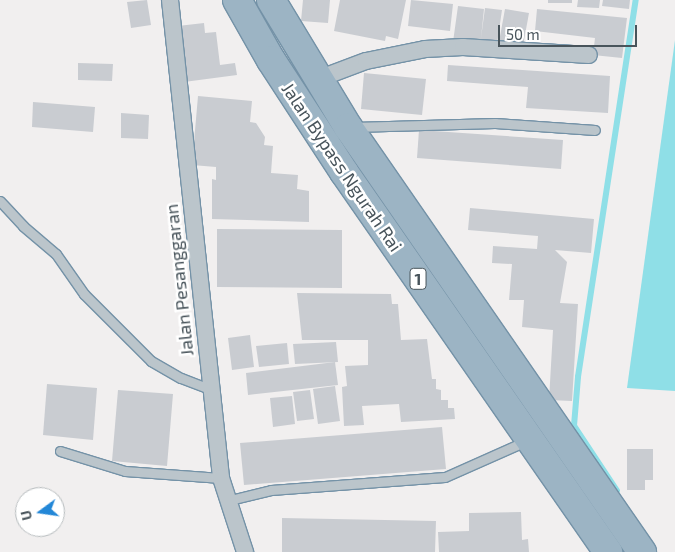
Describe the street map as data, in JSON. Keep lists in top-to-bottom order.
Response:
{
  "streets": {
    "highway": ["Jalan Bypass Ngurah Rai", "1"],
    "street": ["Jalan Pesanggaran"]
  },
  "scale_bar": "50 m",
  "north": "left"
}
